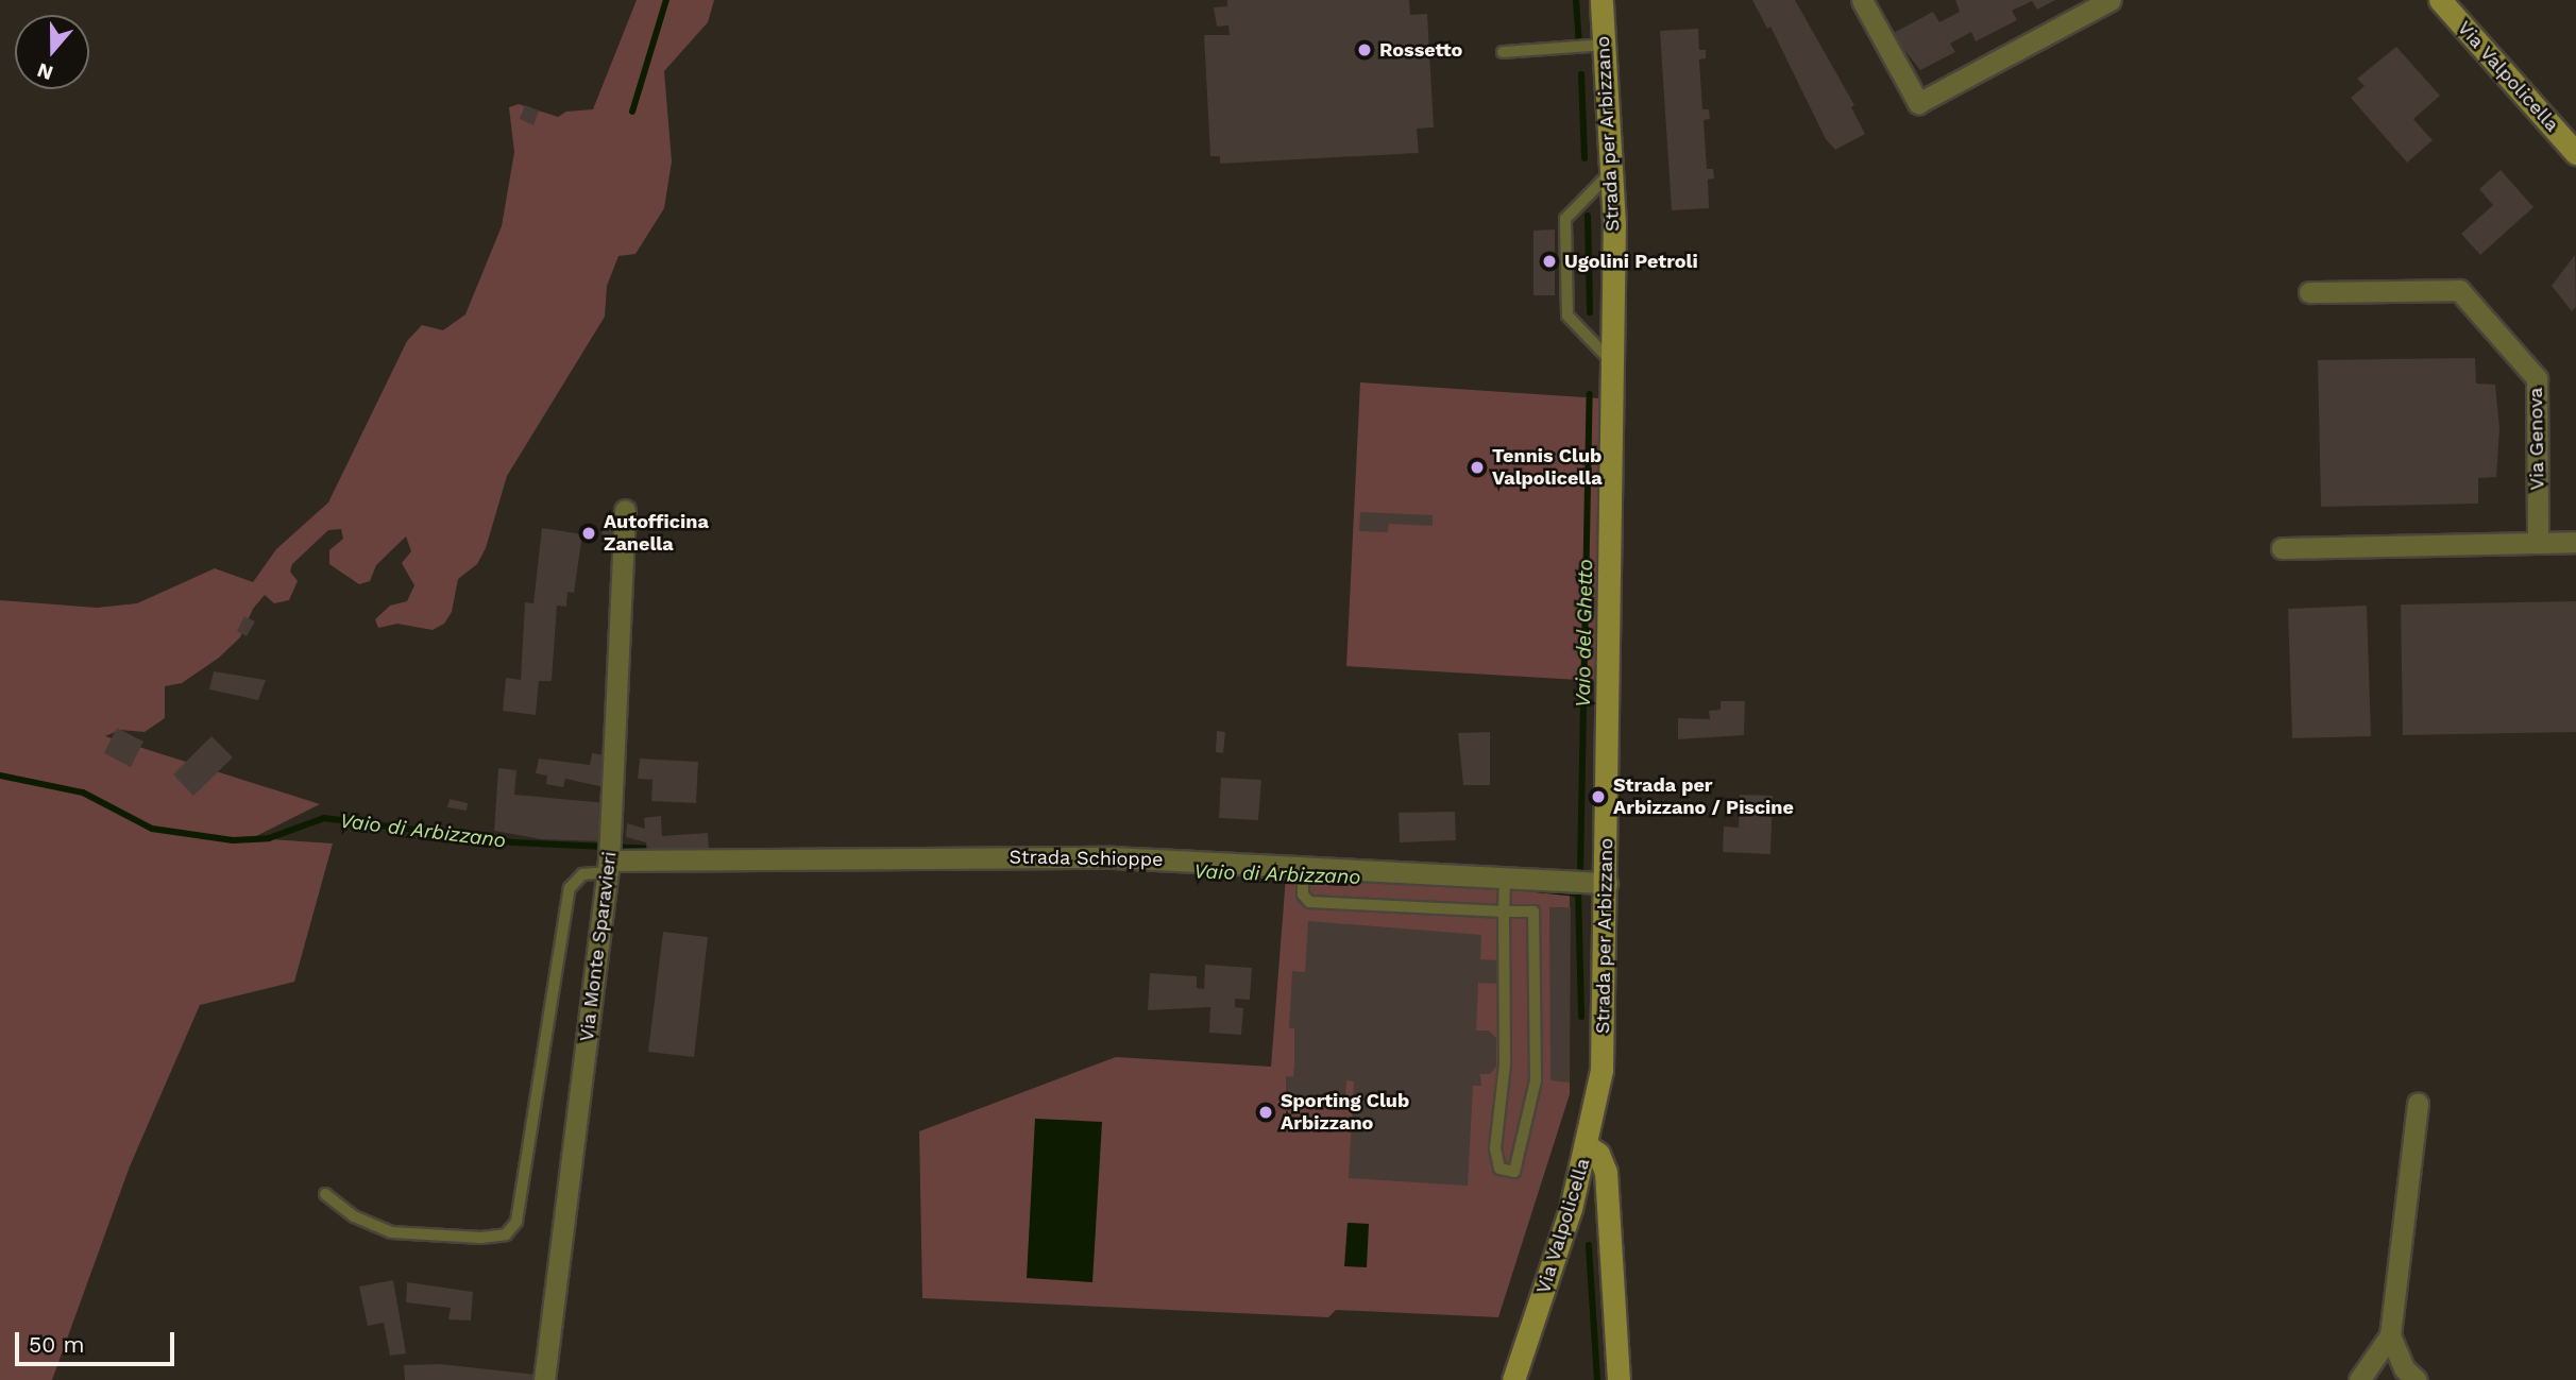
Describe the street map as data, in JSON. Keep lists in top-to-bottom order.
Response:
{
  "streets": {
    "main road": ["Via Valpolicella", "Strada per Arbizzano"],
    "street": ["Via Genova", "Strada Schioppe", "Via Monte Sparavieri"]
  },
  "crossings": [
    ["Via Valpolicella", "Strada per Arbizzano"],
    ["Strada per Arbizzano", "Strada Schioppe"],
    ["Strada Schioppe", "Via Monte Sparavieri"]
  ],
  "water": ["Vaio del Ghetto", "Vaio di Arbizzano"],
  "places": [
    "Rossetto",
    "Ugolini Petroli",
    "Tennis Club Valpolicella",
    "Autofficina Zanella",
    "Strada per Arbizzano / Piscine",
    "Sporting Club Arbizzano"
  ],
  "scale_bar": "50 m",
  "north": "bottom"
}
